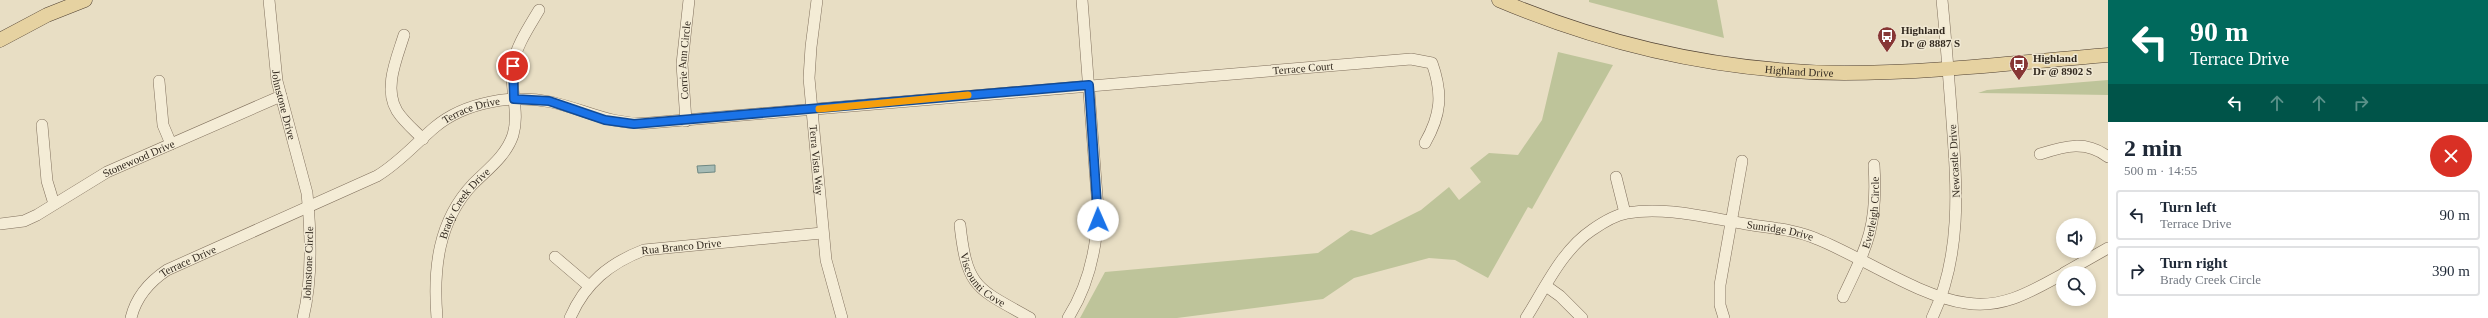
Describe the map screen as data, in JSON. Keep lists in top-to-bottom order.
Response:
{
  "streets": {
    "main road": ["Highland Drive"],
    "street": [
      "Corrie Ann Circle",
      "Terrace Court",
      "Johnstone Drive",
      "Terrace Drive",
      "Stonewood Drive",
      "Terra Vista Way",
      "Newcastle Drive",
      "Brady Creek Drive",
      "Everleigh Circle",
      "Sunridge Drive",
      "Rua Branco Drive",
      "Johnstone Circle",
      "Viscounti Cove"
    ]
  },
  "crossings": [
    ["Corrie Ann Circle", "Terrace Drive"],
    ["Terrace Court", "Terrace Drive"],
    ["Highland Drive", "Newcastle Drive"],
    ["Johnstone Drive", "Terrace Drive"],
    ["Johnstone Drive", "Stonewood Drive"],
    ["Johnstone Drive", "Johnstone Circle"],
    ["Terrace Drive", "Terra Vista Way"],
    ["Terrace Drive", "Brady Creek Drive"],
    ["Terrace Drive", "Johnstone Circle"],
    ["Terra Vista Way", "Rua Branco Drive"],
    ["Newcastle Drive", "Sunridge Drive"],
    ["Everleigh Circle", "Sunridge Drive"]
  ],
  "places": {
    "bus stop": ["Highland Dr @ 8887 S", "Highland Dr @ 8902 S"]
  },
  "page": {
    "turn": ["90 m", "Terrace Drive"],
    "heading": ["2 min", "500 m · 14:55"],
    "list": [
      {
        "name": "Turn left",
        "note": "Terrace Drive",
        "value": "90 m"
      },
      {
        "name": "Turn right",
        "note": "Brady Creek Circle",
        "value": "390 m"
      }
    ]
  }
}
